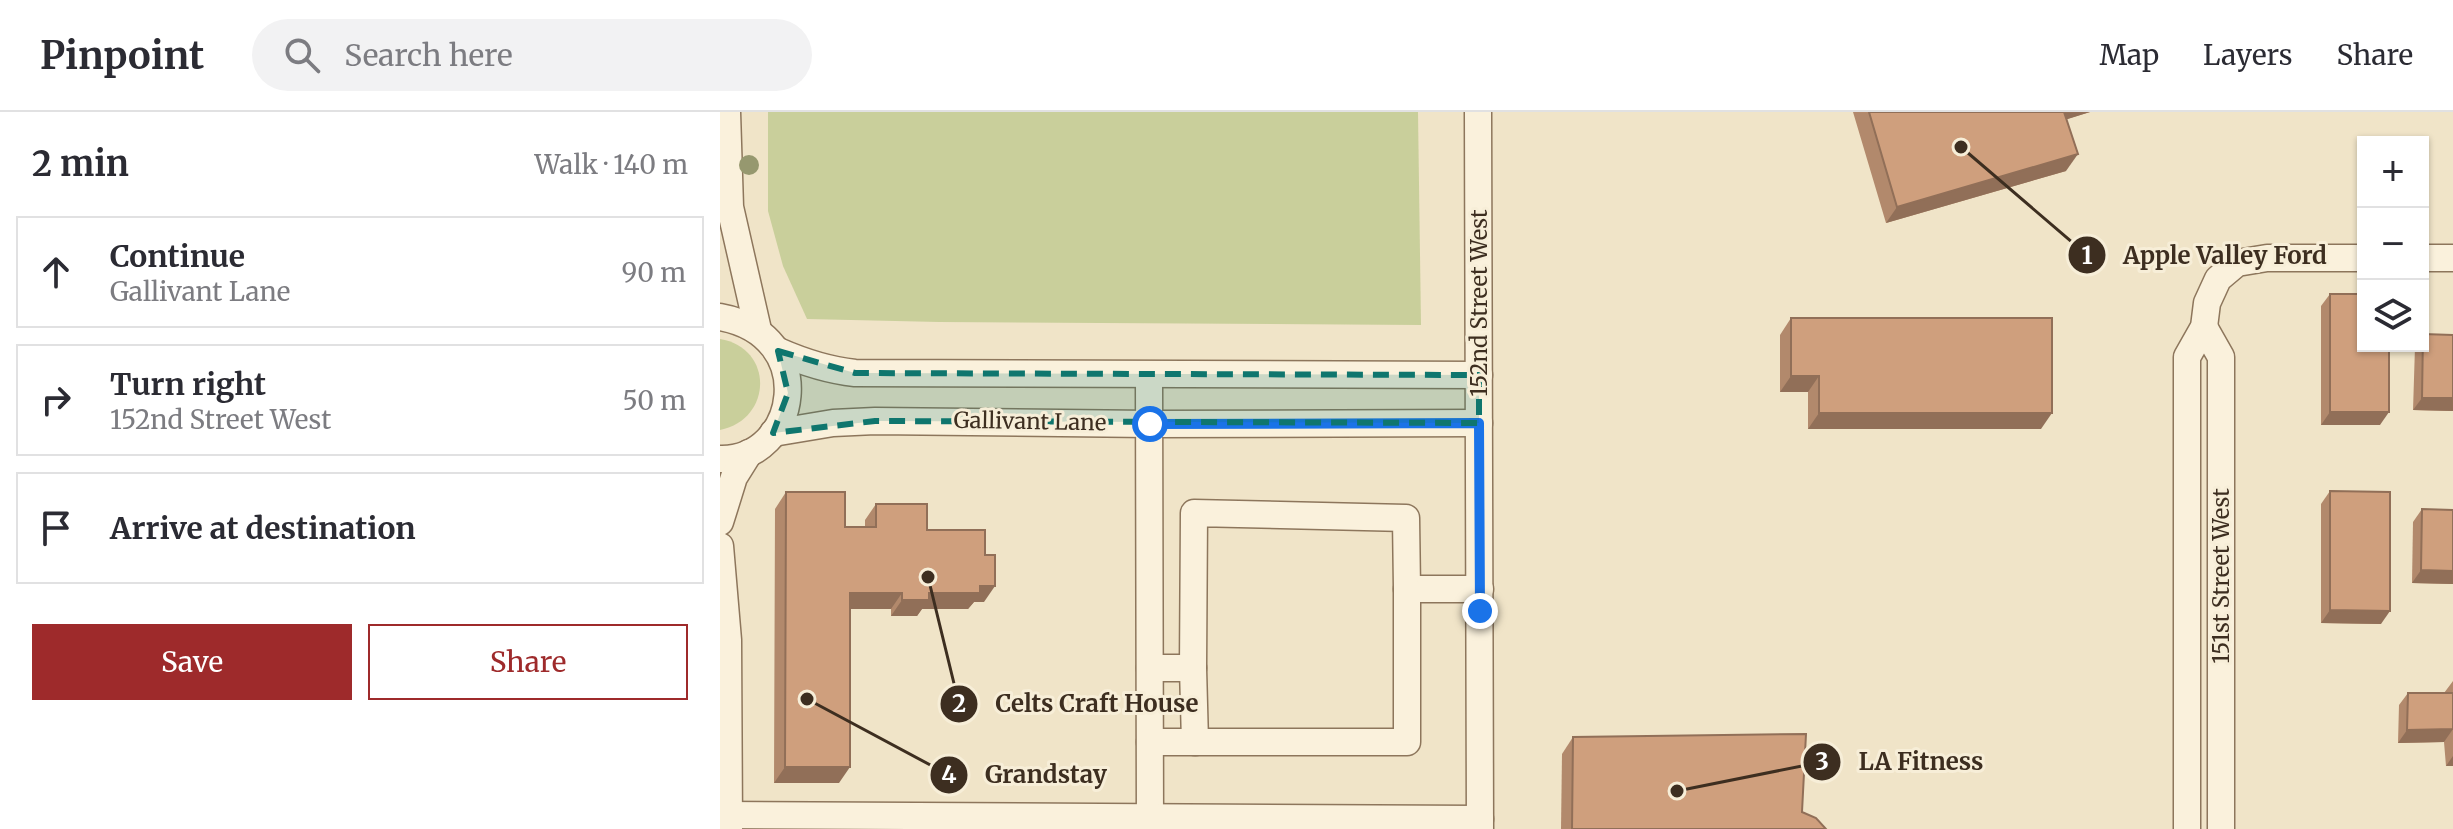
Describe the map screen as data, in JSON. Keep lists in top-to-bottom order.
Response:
{
  "streets": {
    "street": ["152nd Street West", "Gallivant Lane", "151st Street West"]
  },
  "crossings": [
    ["152nd Street West", "Gallivant Lane"]
  ],
  "places": [
    "Apple Valley Ford",
    "Celts Craft House",
    "Grandstay",
    "LA Fitness"
  ],
  "page": {
    "header": "Pinpoint",
    "search": "Search here",
    "nav": ["Map", "Layers", "Share"],
    "heading": ["2 min", "Walk · 140 m"],
    "map_buttons": ["+", "−"],
    "list": [
      ["Continue", "Gallivant Lane", "90 m"],
      ["Turn right", "152nd Street West", "50 m"],
      "Arrive at destination"
    ],
    "buttons": ["Save", "Share"]
  }
}
